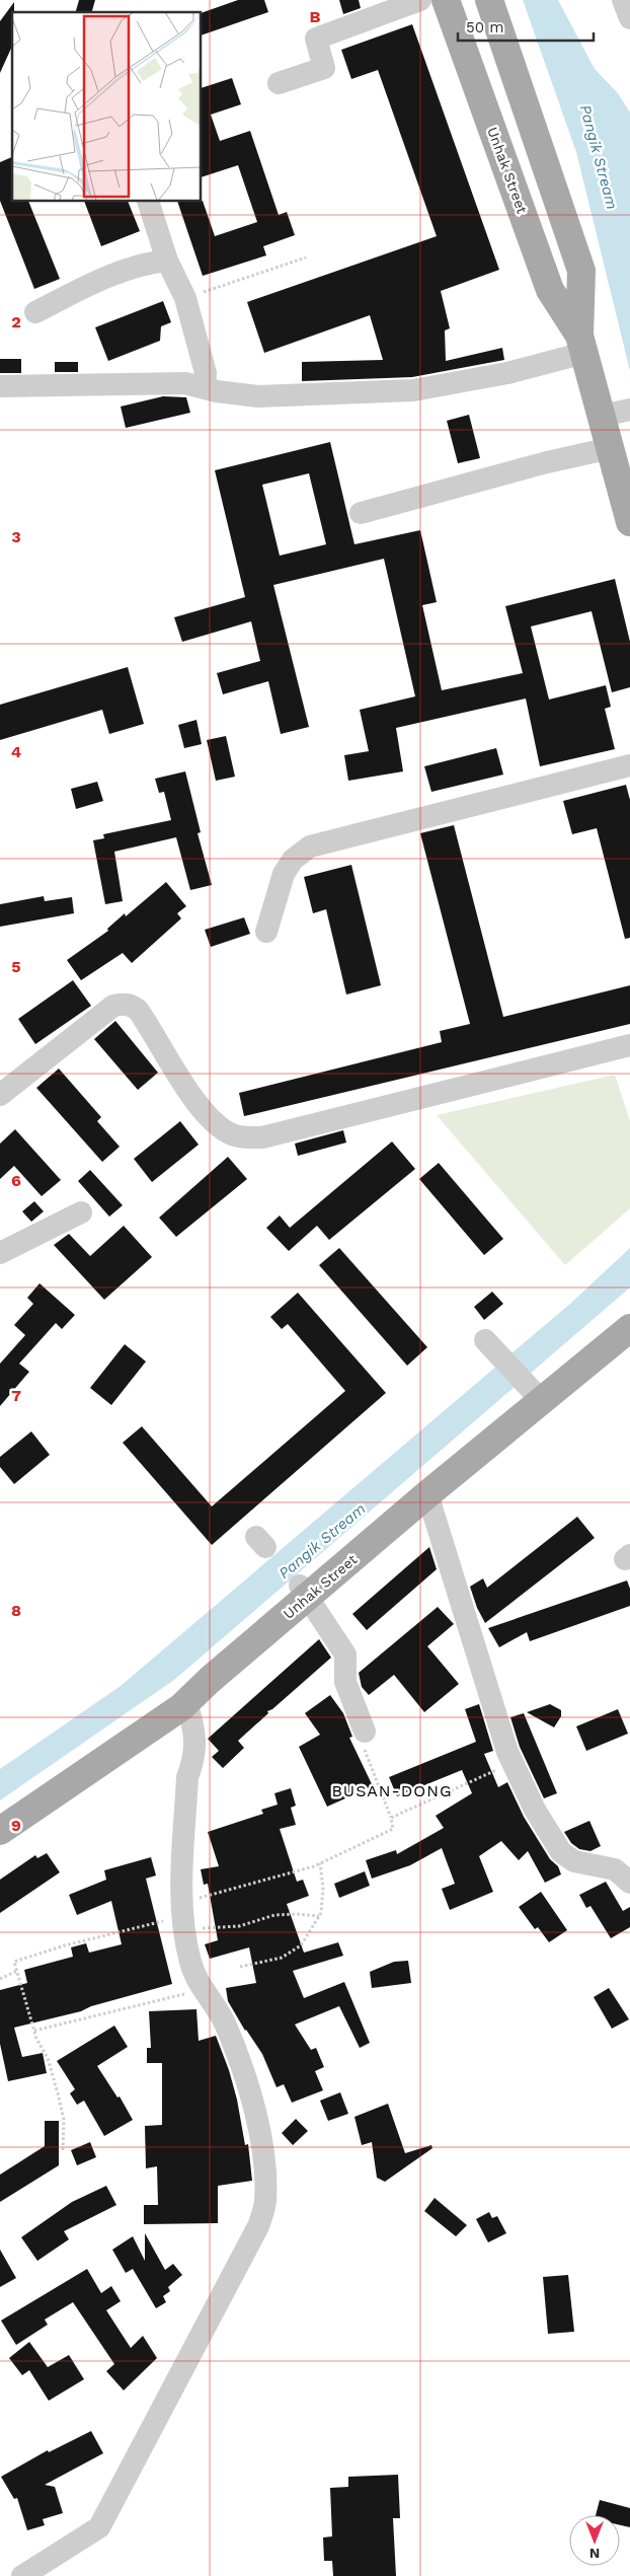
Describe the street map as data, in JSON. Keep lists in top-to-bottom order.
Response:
{
  "streets": {
    "main road": ["Unhak Street"]
  },
  "districts": ["BUSAN-DONG"],
  "water": ["Pangik Stream"],
  "scale_bar": "50 m",
  "north": "bottom",
  "grid": {
    "columns": ["B"],
    "rows": [
      "2",
      "3",
      "4",
      "5",
      "6",
      "7",
      "8",
      "9"
    ]
  }
}
